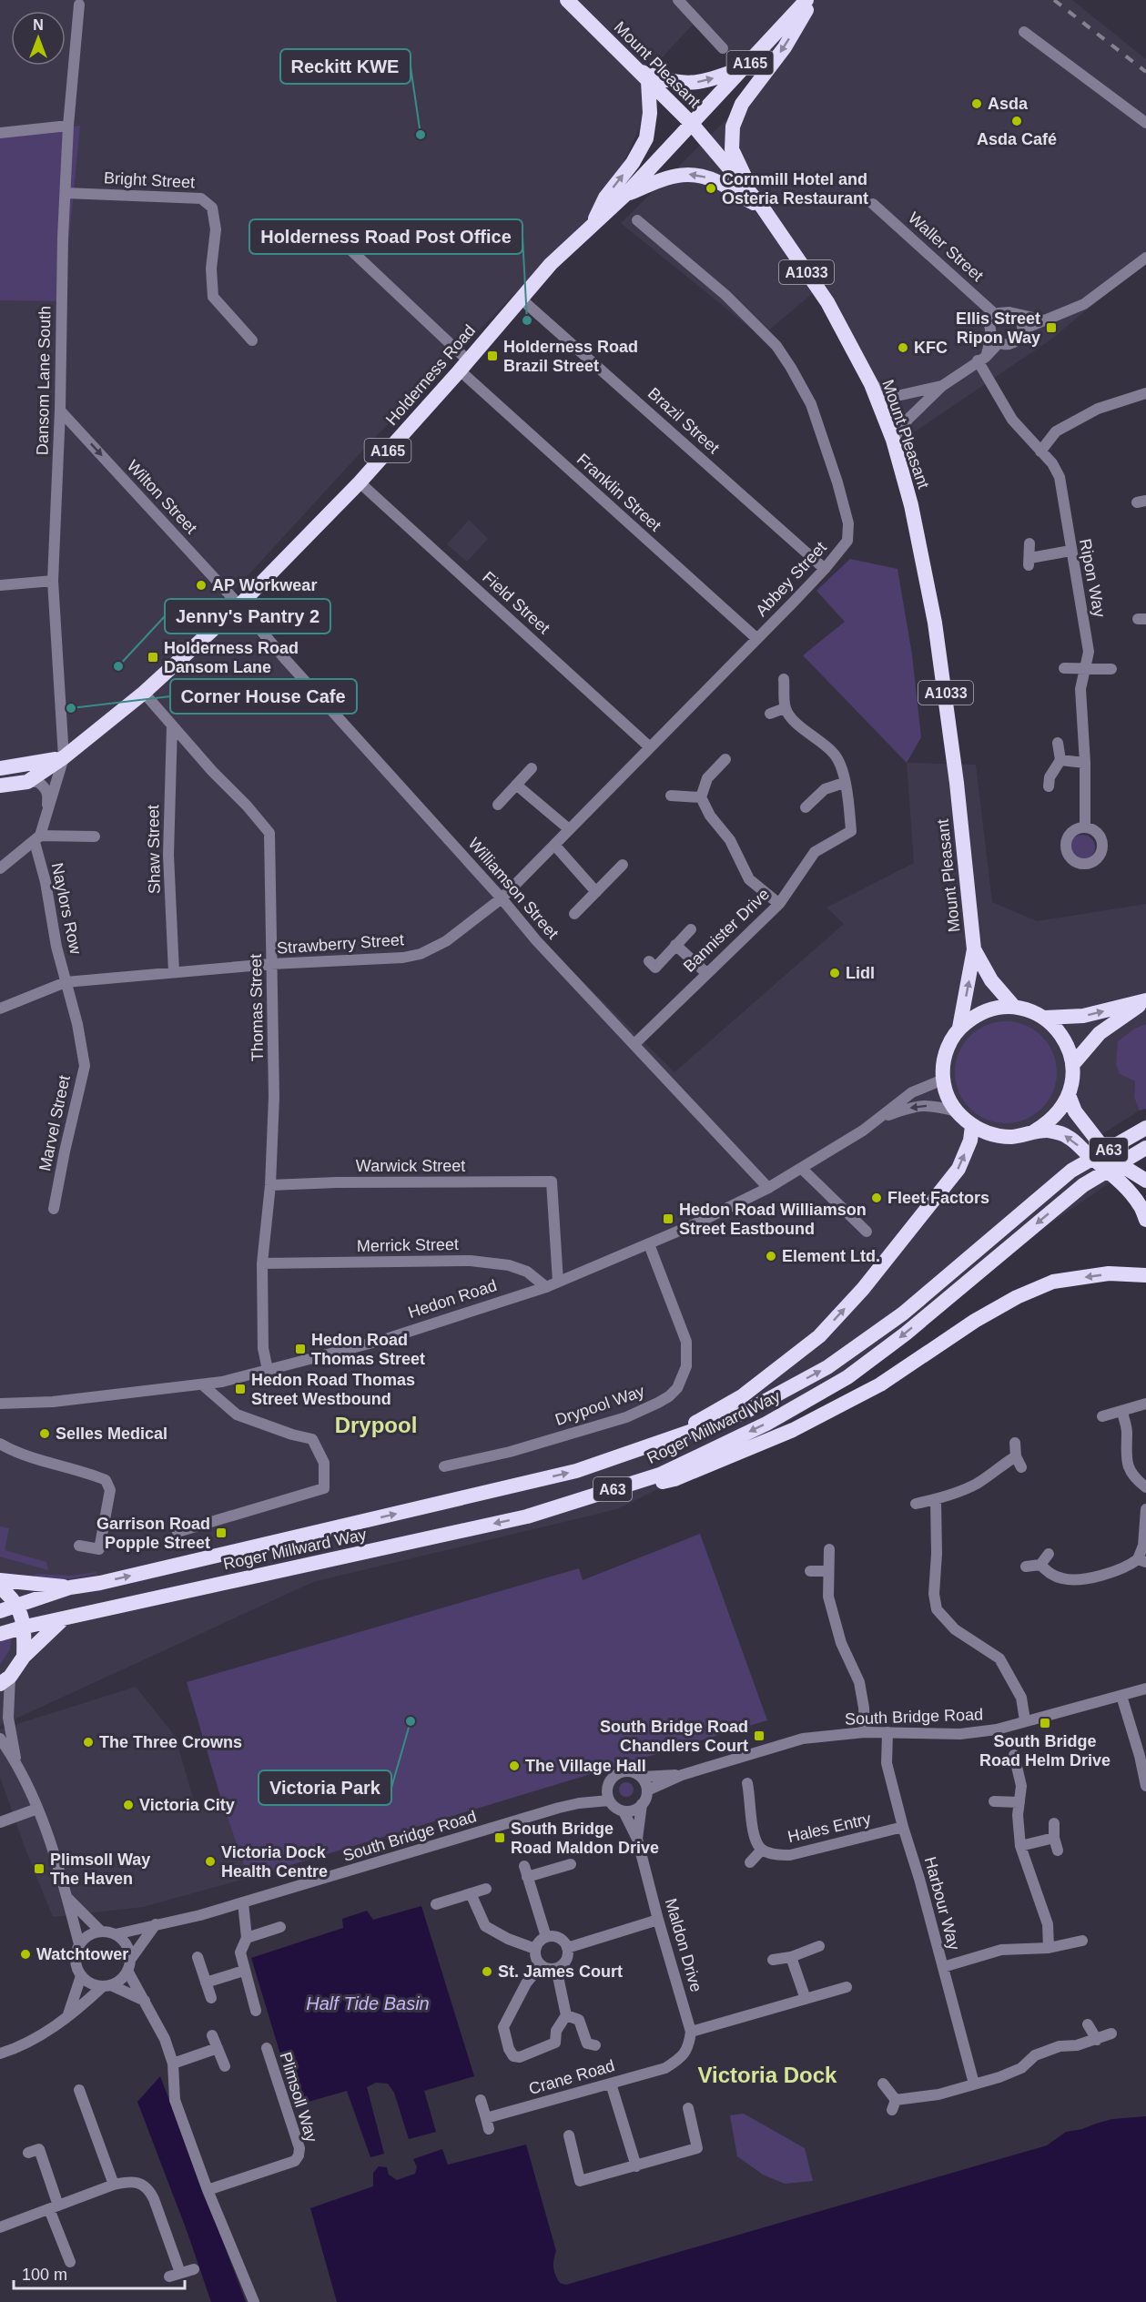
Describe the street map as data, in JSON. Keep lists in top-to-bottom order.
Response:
{
  "streets": {
    "highway": [
      "A165",
      "Mount Pleasant",
      "A1033",
      "Holderness Road",
      "A63",
      "Roger Millward Way"
    ],
    "street": [
      "Bright Street",
      "Waller Street",
      "Dansom Lane South",
      "Brazil Street",
      "Franklin Street",
      "Wilton Street",
      "Ripon Way",
      "Abbey Street",
      "Field Street",
      "Shaw Street",
      "Williamson Street",
      "Naylors Row",
      "Bannister Drive",
      "Strawberry Street",
      "Thomas Street",
      "Marvel Street",
      "Warwick Street",
      "Merrick Street",
      "Hedon Road",
      "Drypool Way",
      "South Bridge Road",
      "Hales Entry",
      "Harbour Way",
      "Maldon Drive",
      "Crane Road",
      "Plimsoll Way"
    ]
  },
  "crossings": [
    ["A165", "Holderness Road"],
    ["A165", "Dansom Lane South"],
    ["Mount Pleasant", "A1033"],
    ["Mount Pleasant", "Holderness Road"],
    ["Bright Street", "Dansom Lane South"],
    ["A1033", "A63"],
    ["A1033", "Hedon Road"],
    ["Holderness Road", "Dansom Lane South"],
    ["Holderness Road", "Brazil Street"],
    ["Holderness Road", "Franklin Street"],
    ["Holderness Road", "Wilton Street"],
    ["Holderness Road", "Field Street"],
    ["Holderness Road", "Williamson Street"],
    ["Holderness Road", "Thomas Street"],
    ["Dansom Lane South", "Wilton Street"],
    ["Dansom Lane South", "Naylors Row"],
    ["Brazil Street", "Abbey Street"],
    ["Franklin Street", "Abbey Street"],
    ["Wilton Street", "Williamson Street"],
    ["Abbey Street", "Field Street"],
    ["Abbey Street", "Williamson Street"],
    ["Abbey Street", "Strawberry Street"],
    ["Shaw Street", "Strawberry Street"],
    ["Shaw Street", "Thomas Street"],
    ["Williamson Street", "Bannister Drive"],
    ["Williamson Street", "Strawberry Street"],
    ["Williamson Street", "Hedon Road"],
    ["Naylors Row", "Strawberry Street"],
    ["Naylors Row", "Marvel Street"],
    ["Strawberry Street", "Thomas Street"],
    ["Strawberry Street", "Marvel Street"],
    ["Thomas Street", "Warwick Street"],
    ["Thomas Street", "Merrick Street"],
    ["Thomas Street", "Hedon Road"],
    ["A63", "Hedon Road"],
    ["A63", "Roger Millward Way"],
    ["Warwick Street", "Hedon Road"],
    ["Merrick Street", "Hedon Road"],
    ["Hedon Road", "Drypool Way"],
    ["South Bridge Road", "Harbour Way"],
    ["South Bridge Road", "Maldon Drive"],
    ["Hales Entry", "Harbour Way"],
    ["Maldon Drive", "Crane Road"]
  ],
  "one_way": ["Wilton Street"],
  "districts": ["Drypool", "Victoria Dock"],
  "water": ["Half Tide Basin"],
  "places": {
    "other": [
      "Asda",
      "Asda Café",
      "Reckitt KWE",
      "Cornmill Hotel and Osteria Restaurant",
      "Holderness Road Post Office",
      "KFC",
      "AP Workwear",
      "Jenny's Pantry 2",
      "Corner House Cafe",
      "Lidl",
      "Fleet Factors",
      "Element Ltd.",
      "Selles Medical",
      "Victoria Park",
      "The Three Crowns",
      "The Village Hall",
      "Victoria City",
      "Victoria Dock Health Centre",
      "Watchtower",
      "St. James Court"
    ],
    "transit": [
      "Ellis Street Ripon Way",
      "Holderness Road Brazil Street",
      "Holderness Road Dansom Lane",
      "Hedon Road Williamson Street Eastbound",
      "Hedon Road Thomas Street",
      "Hedon Road Thomas Street Westbound",
      "Garrison Road Popple Street",
      "South Bridge Road Helm Drive",
      "South Bridge Road Chandlers Court",
      "South Bridge Road Maldon Drive",
      "Plimsoll Way The Haven"
    ]
  },
  "scale_bar": "100 m",
  "north": "top"
}
